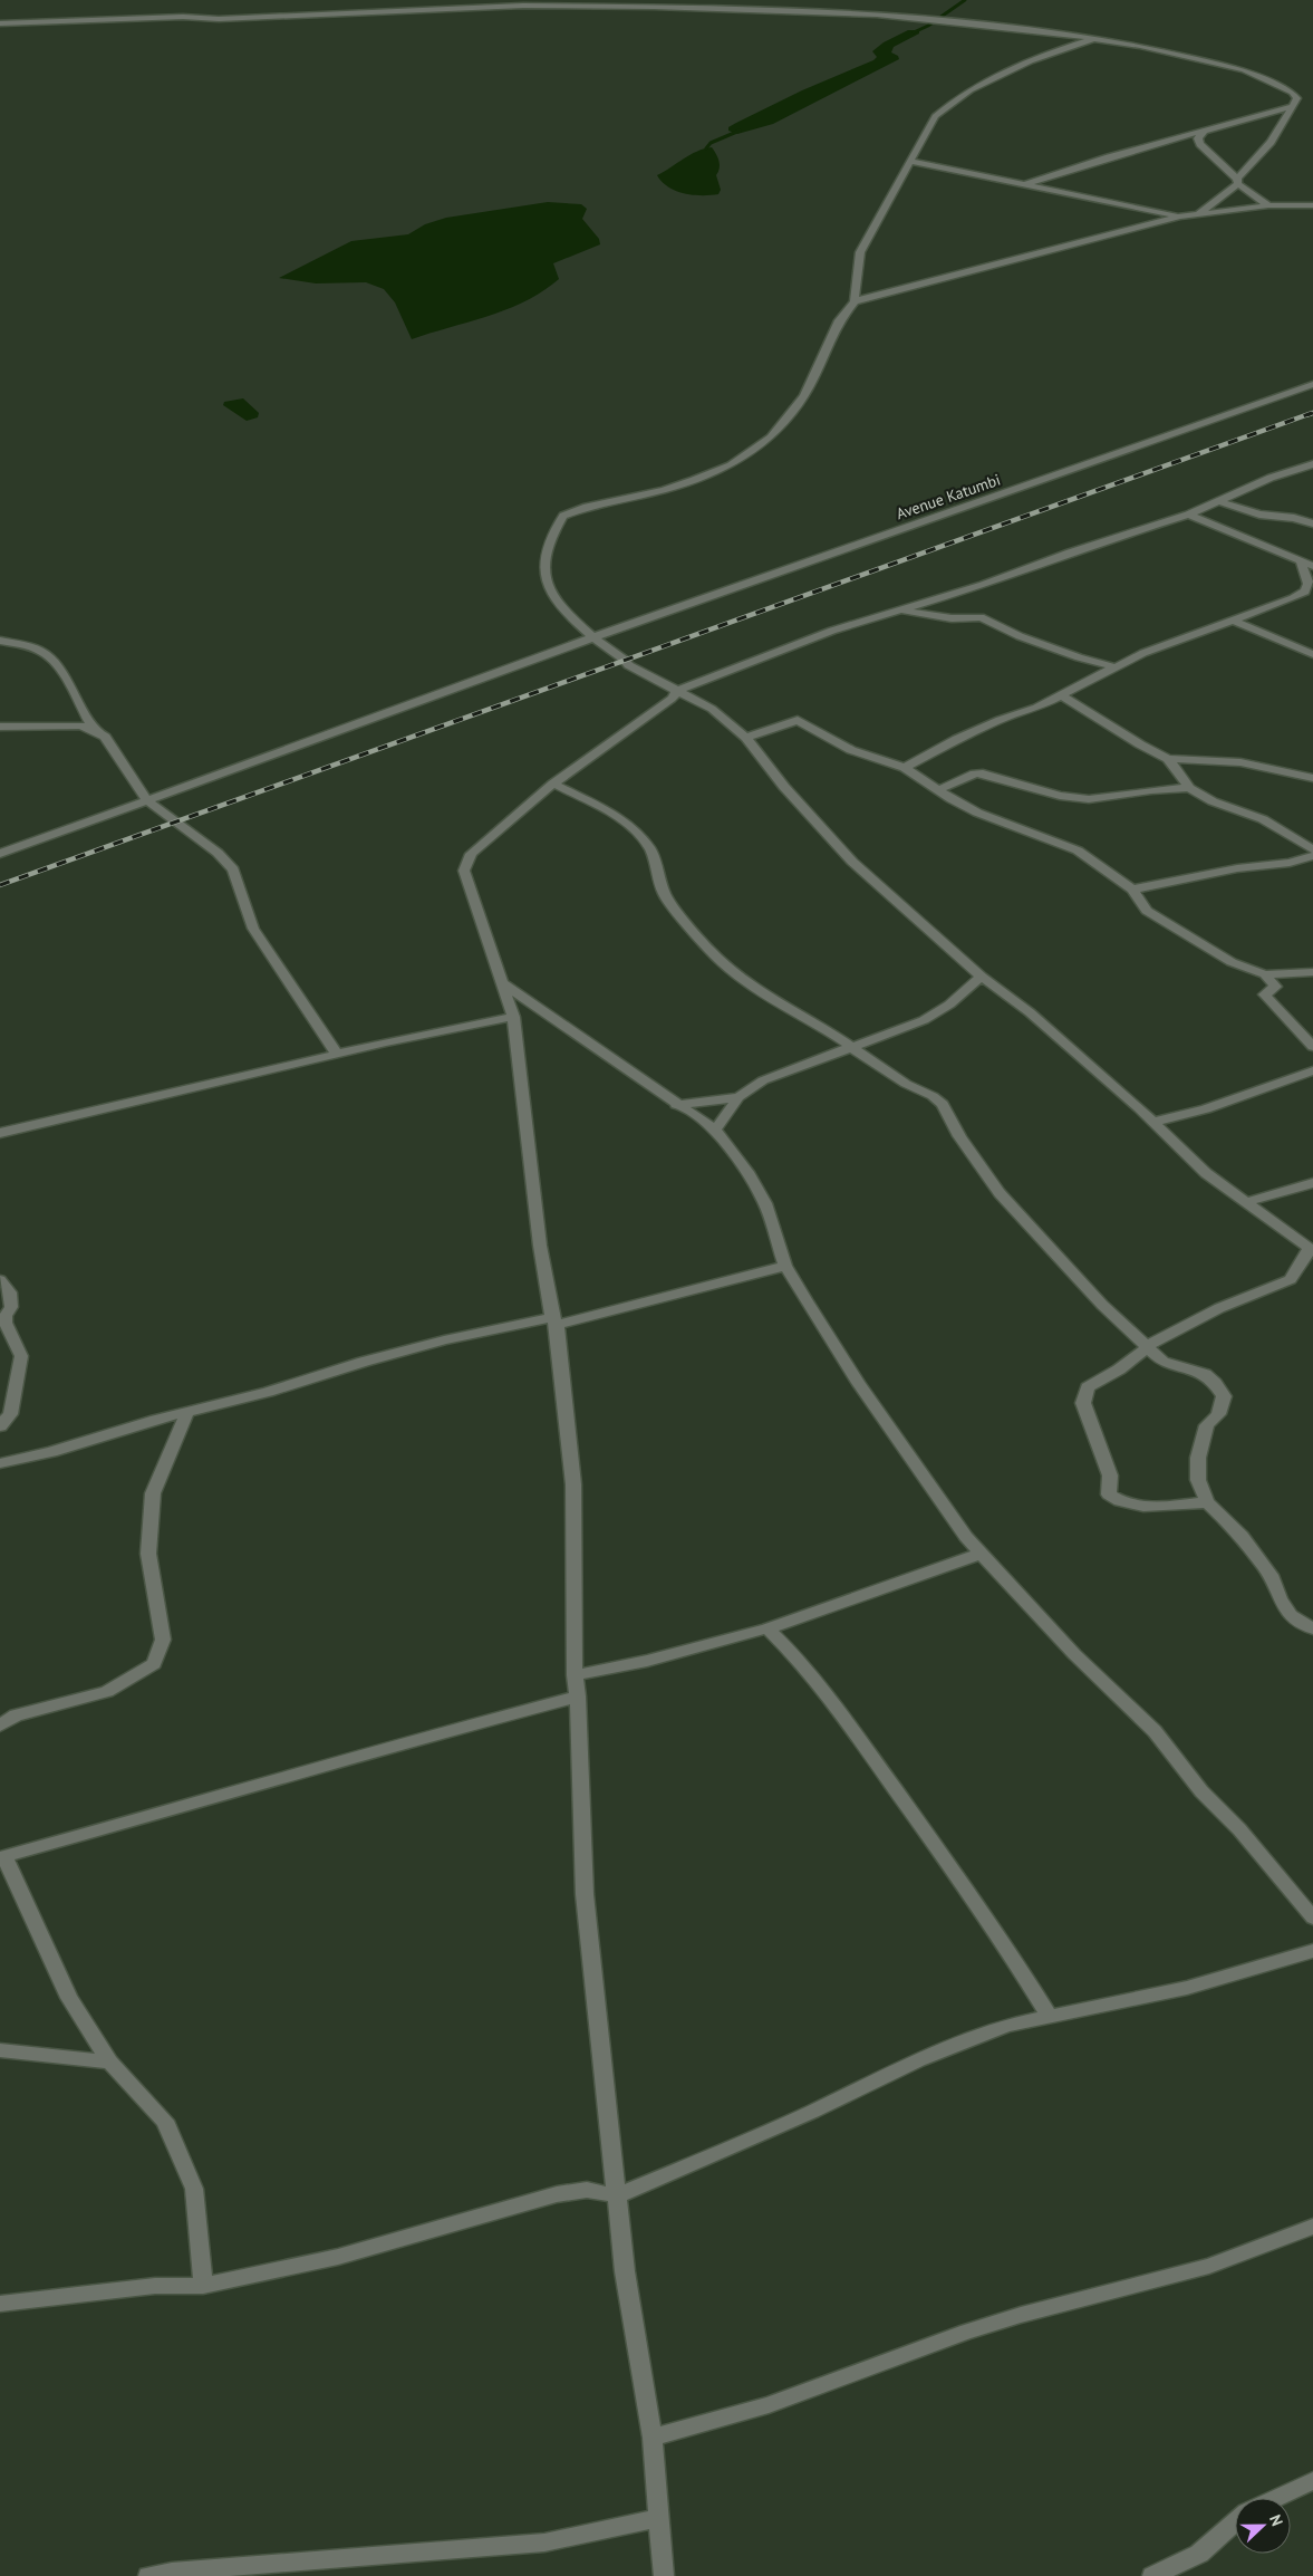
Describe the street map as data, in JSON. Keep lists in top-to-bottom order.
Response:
{
  "streets": {
    "street": ["Avenue Katumbi"]
  },
  "north": "right"
}
